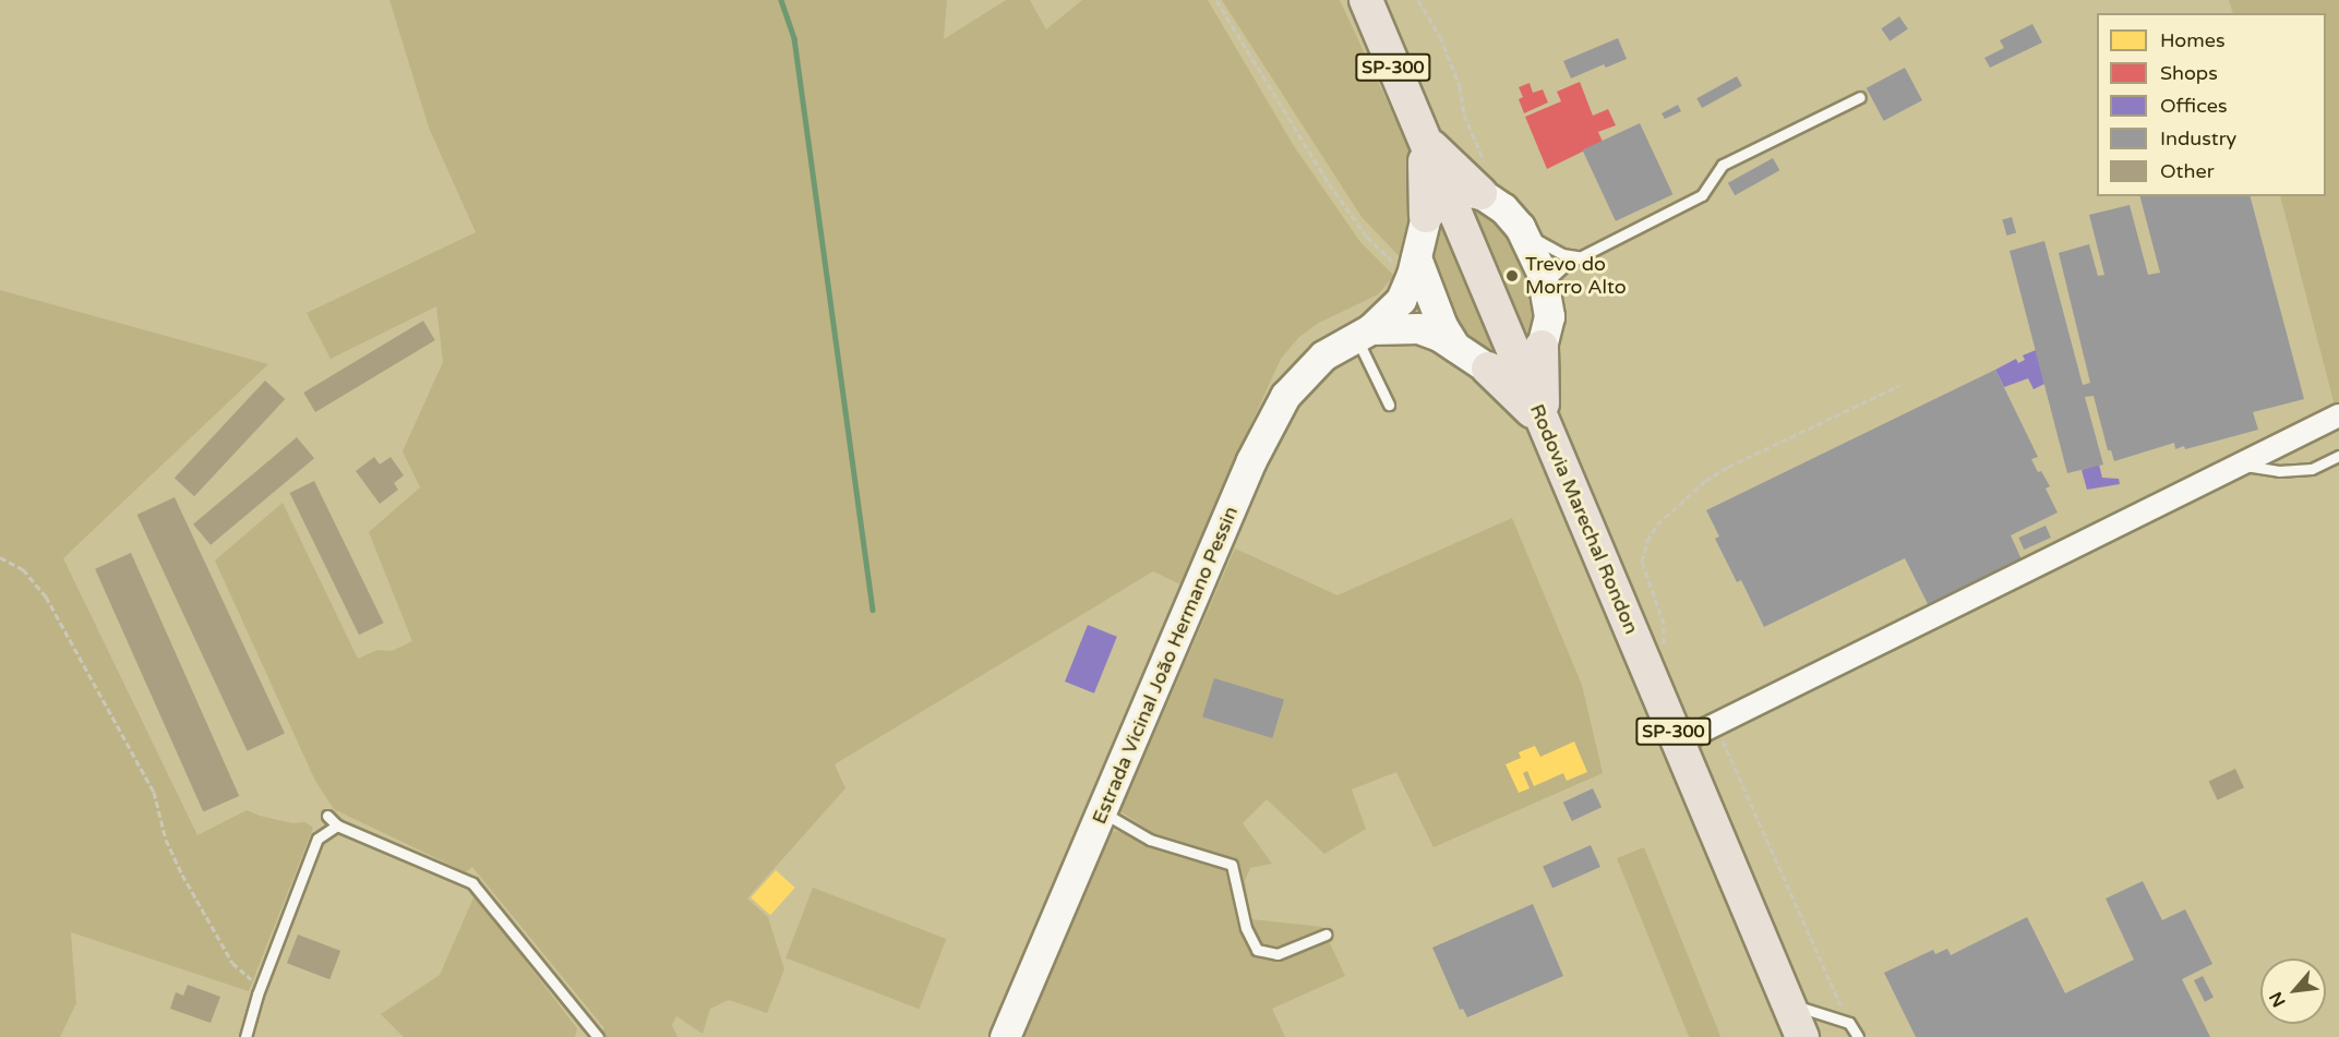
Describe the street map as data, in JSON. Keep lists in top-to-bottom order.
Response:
{
  "streets": {
    "main road": ["SP-300", "Rodovia Marechal Rondon", "Estrada Vicinal João Hermano Pessin"]
  },
  "crossings": [
    ["Rodovia Marechal Rondon", "Estrada Vicinal João Hermano Pessin"]
  ],
  "places": ["Trevo do Morro Alto"],
  "legend": [
    "Homes",
    "Shops",
    "Offices",
    "Industry",
    "Other"
  ],
  "north": "bottom left"
}
